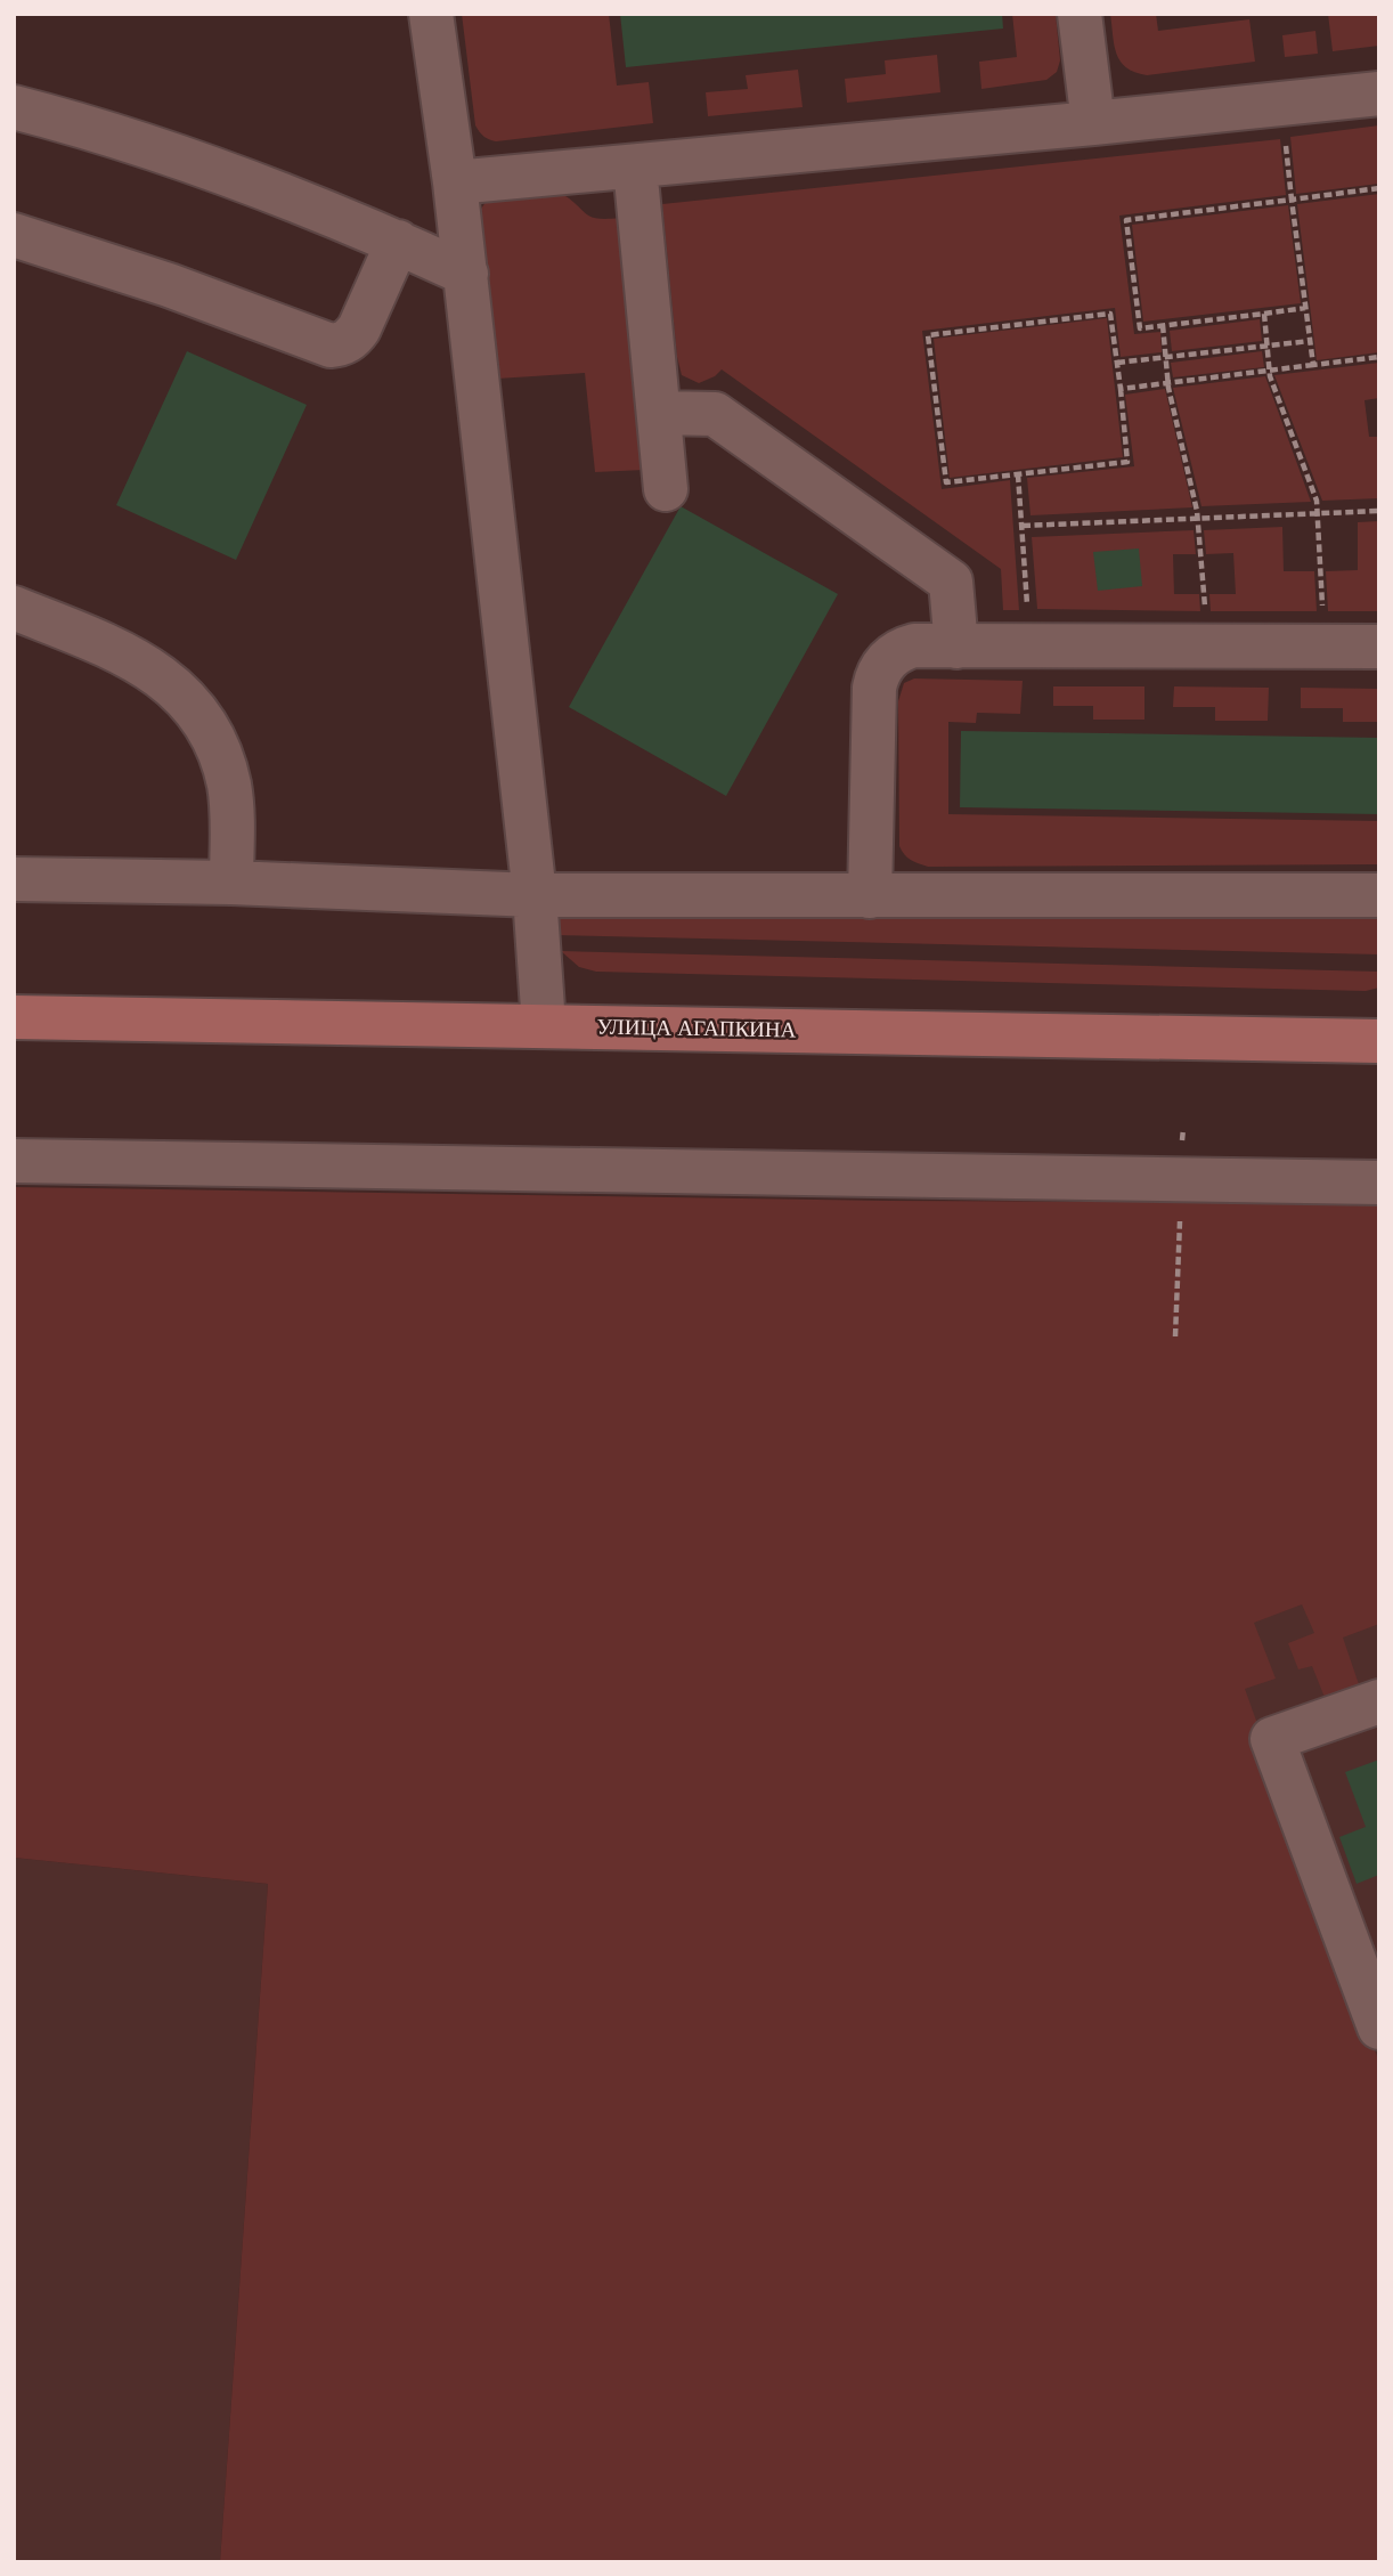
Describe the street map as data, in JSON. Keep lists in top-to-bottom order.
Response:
{
  "streets": {
    "main road": ["УЛИЦА АГАПКИНА"]
  }
}
